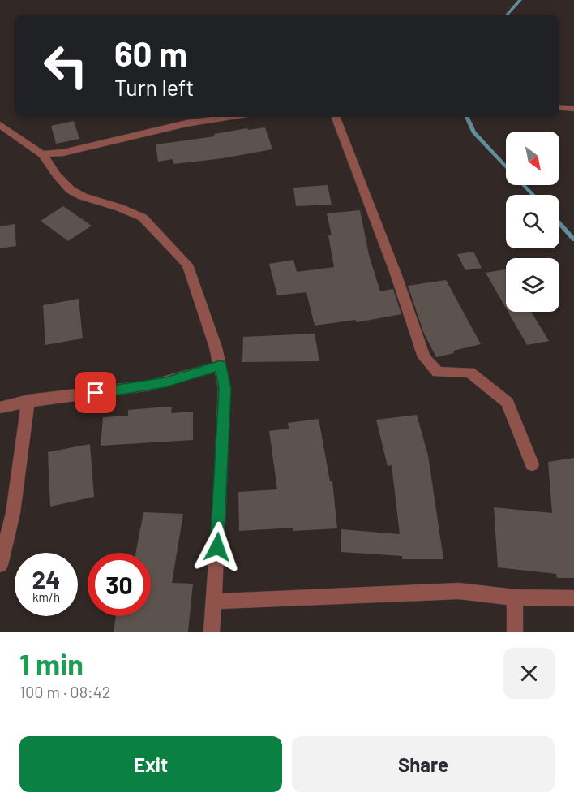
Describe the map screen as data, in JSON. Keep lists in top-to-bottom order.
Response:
{
  "north": "bottom right",
  "page": {
    "turn": ["60 m", "Turn left"],
    "speed": "24 km/h",
    "limit": "30",
    "heading": ["1 min", "100 m · 08:42"],
    "buttons": ["Exit", "Share"]
  }
}
